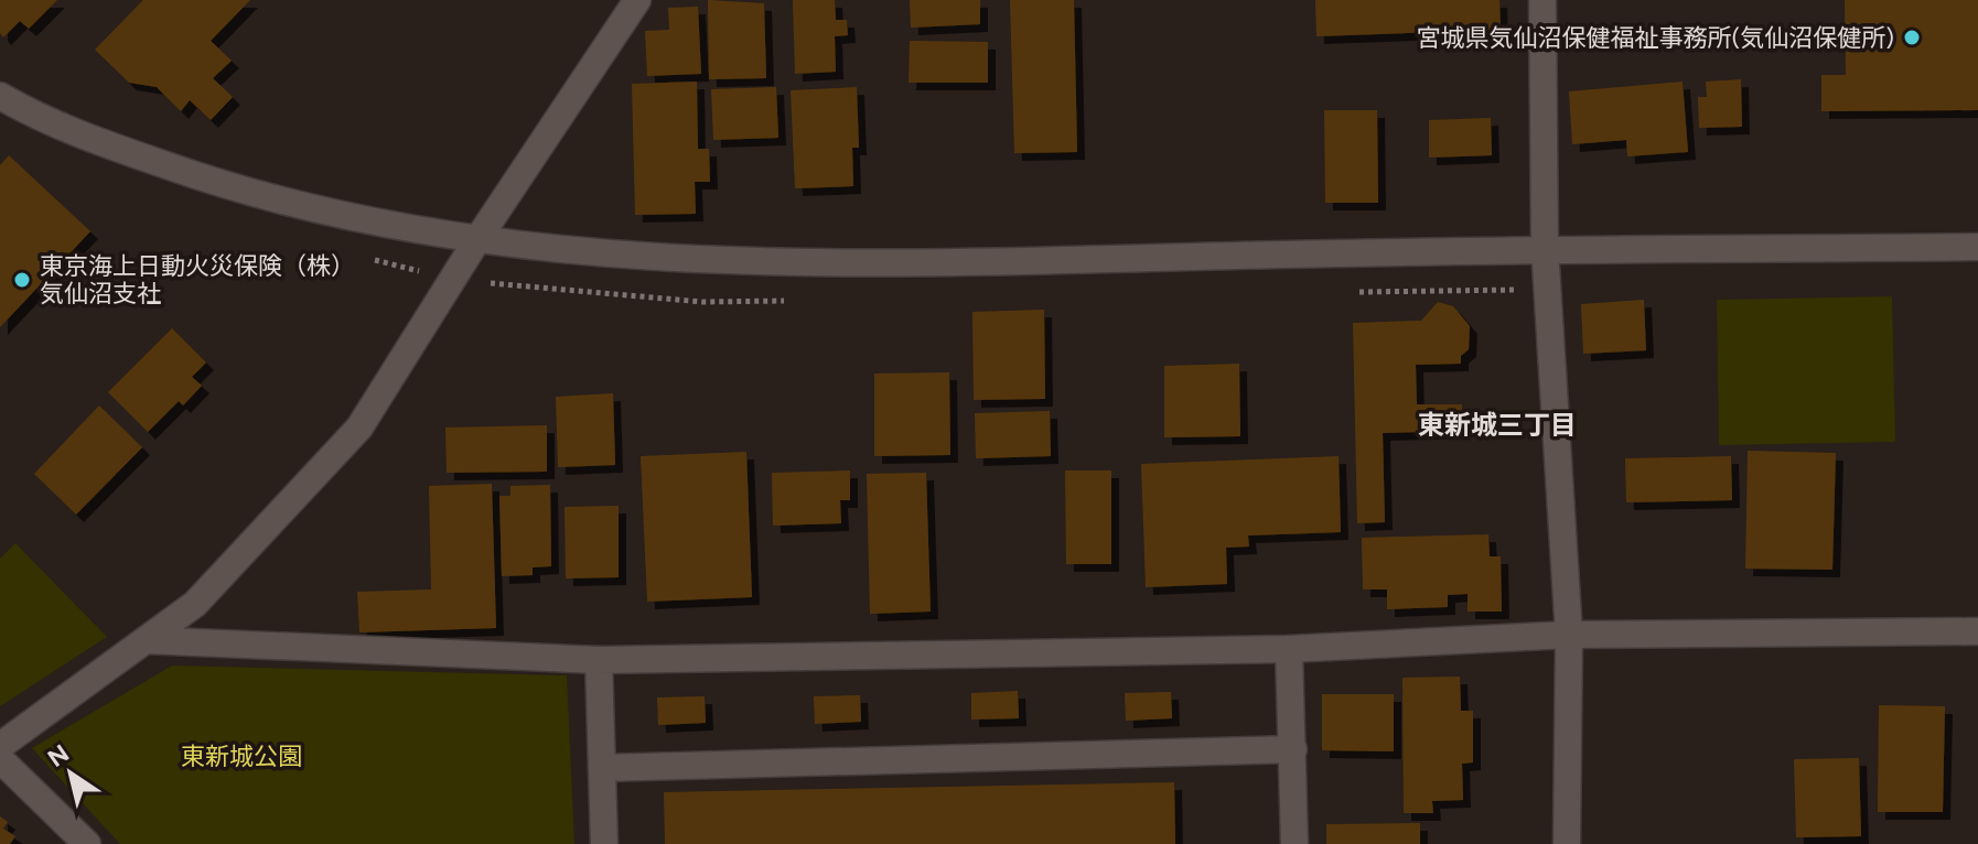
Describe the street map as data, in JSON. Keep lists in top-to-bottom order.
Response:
{
  "districts": ["東新城三丁目"],
  "parks": ["東新城公園"],
  "places": ["宮城県気仙沼保健福祉事務所(気仙沼保健所)", "東京海上日動火災保険（株） 気仙沼支社"],
  "north": "top left"
}
